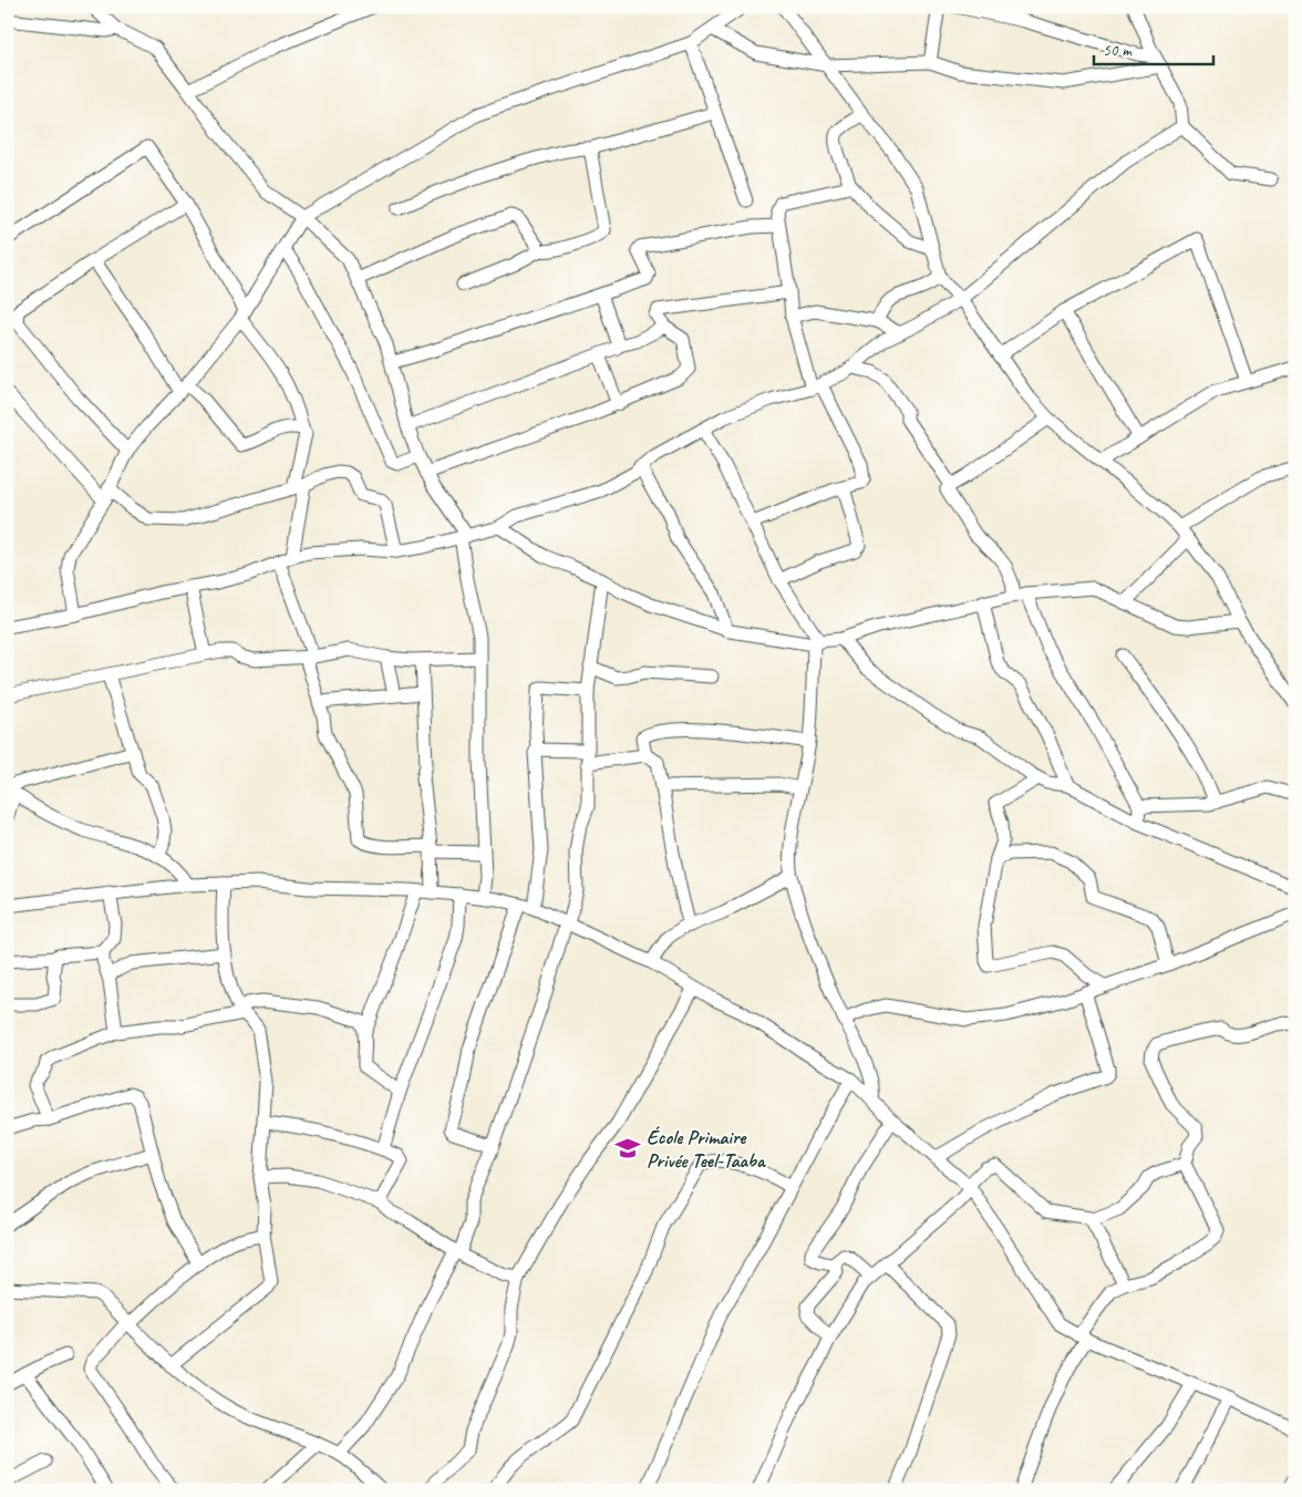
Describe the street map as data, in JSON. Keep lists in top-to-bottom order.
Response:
{
  "places": {
    "school or university": ["École Primaire Privée Teel-Taaba"]
  },
  "scale_bar": "50 m"
}
